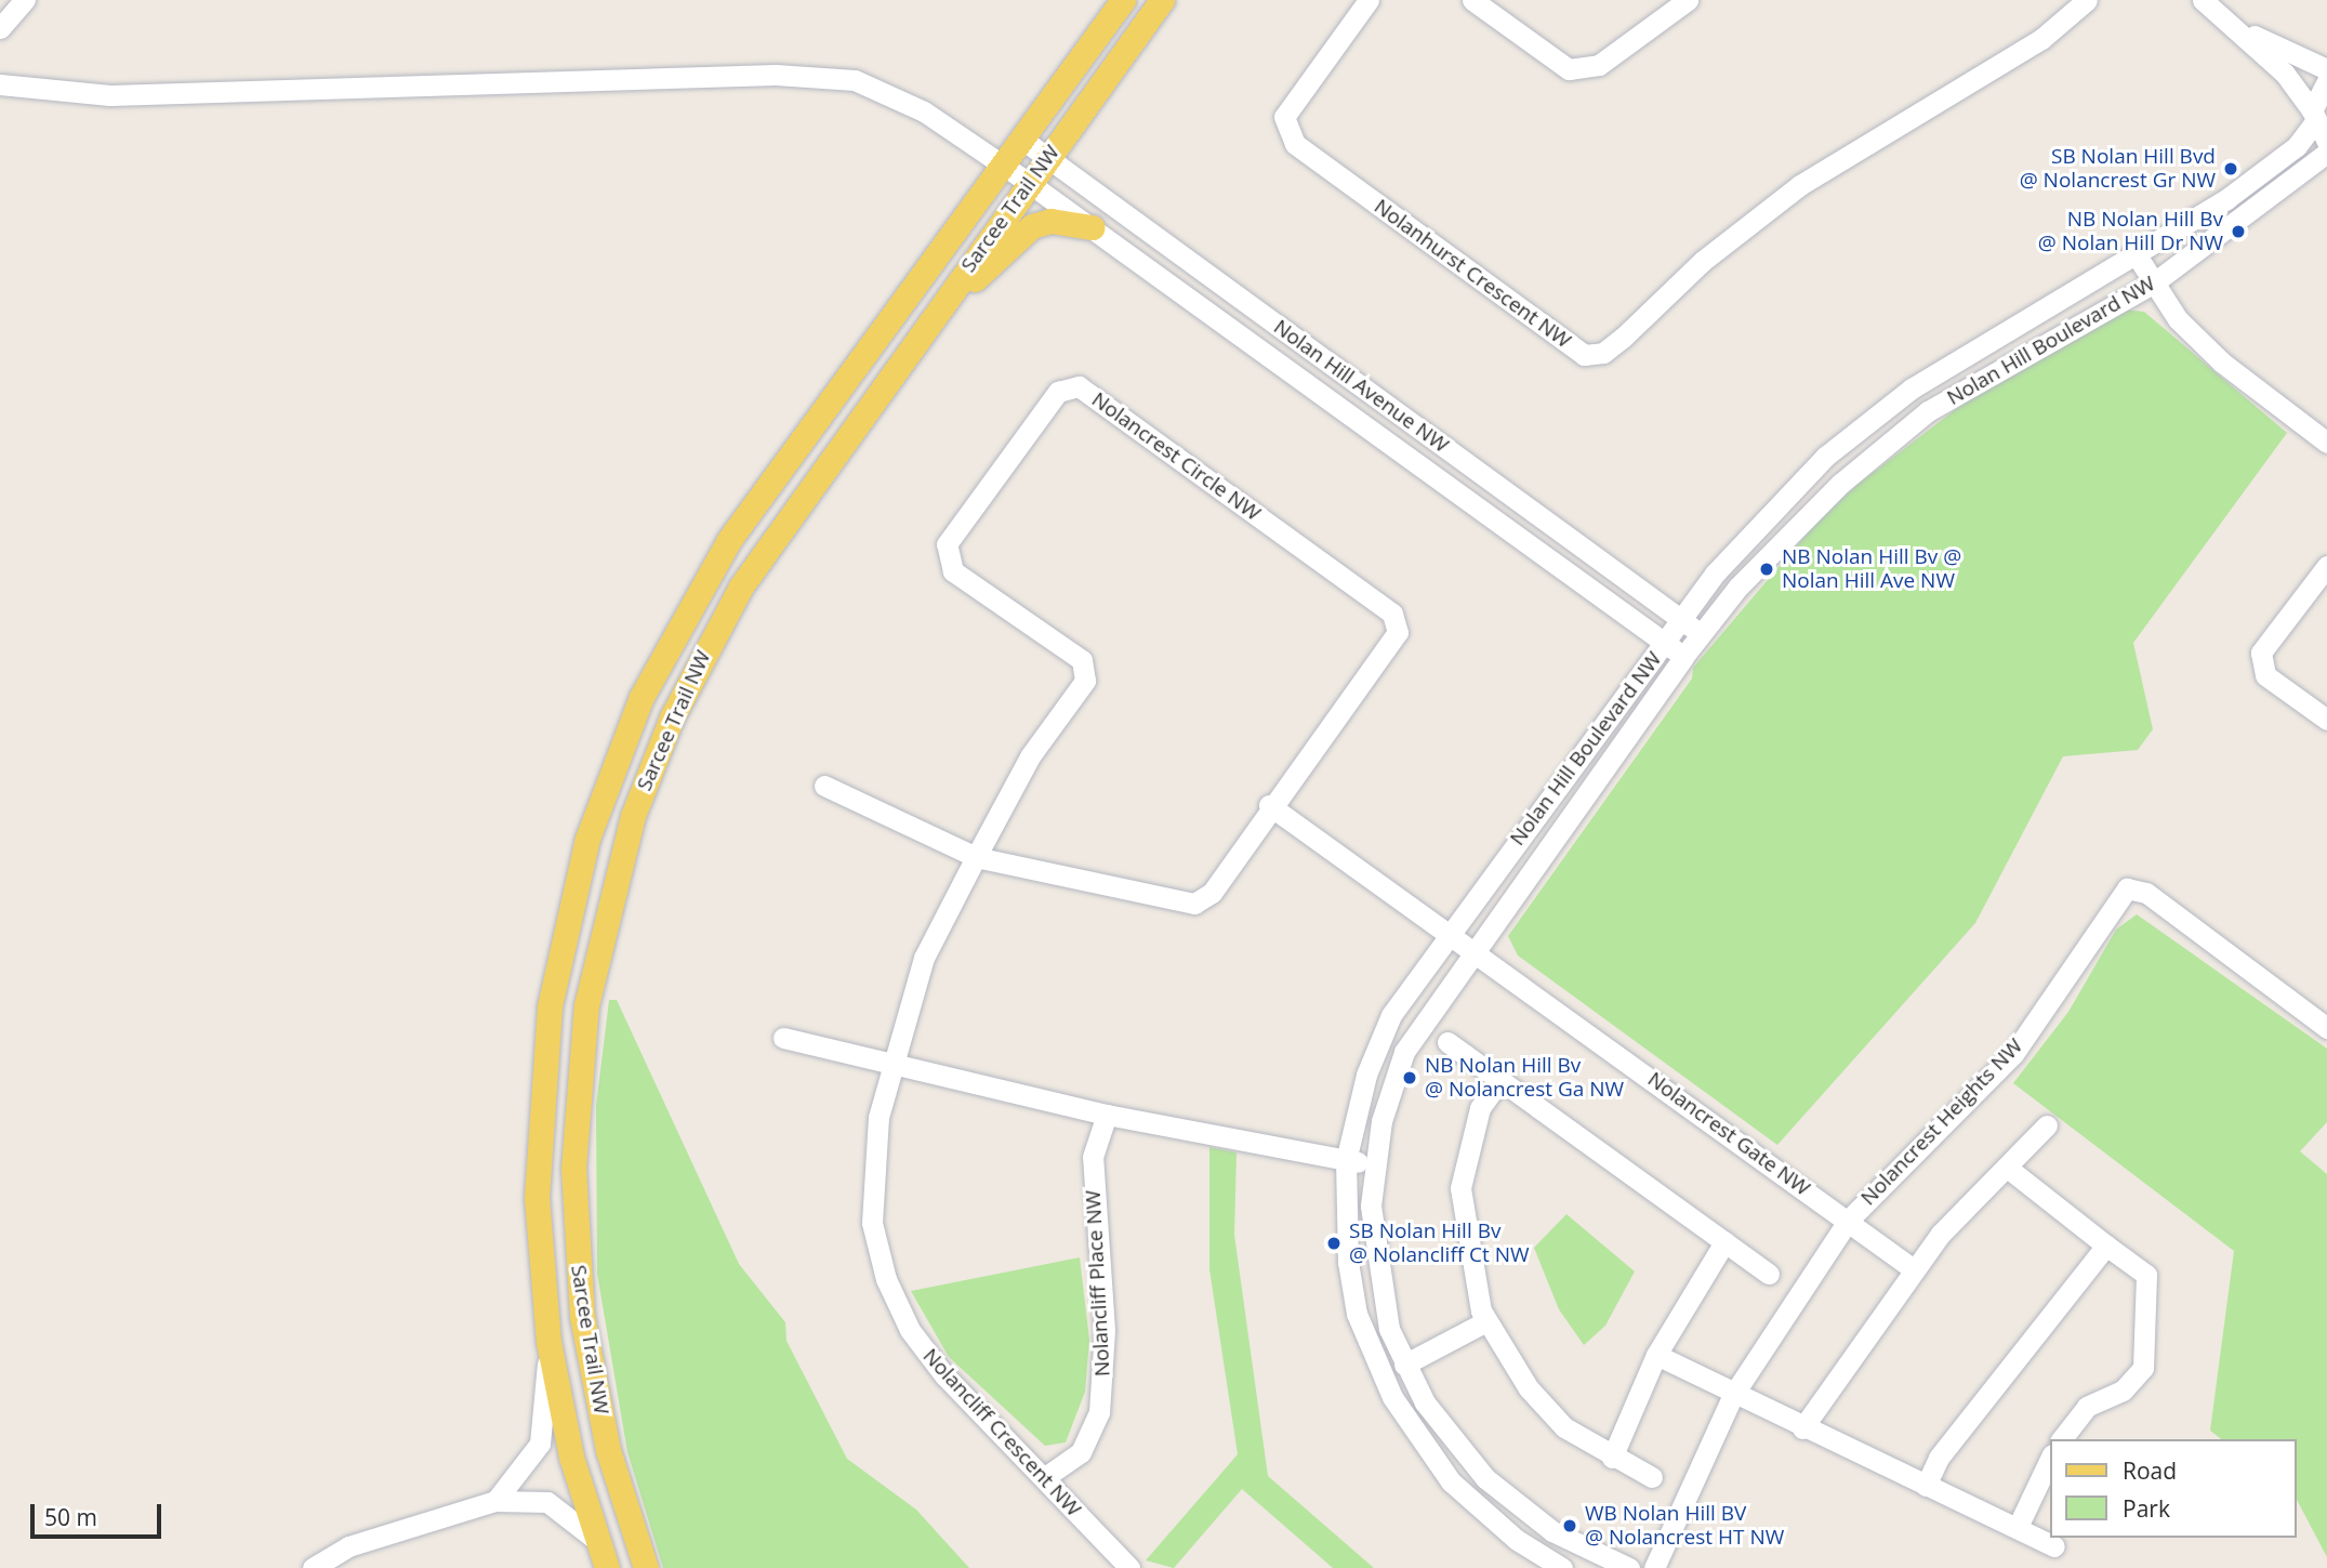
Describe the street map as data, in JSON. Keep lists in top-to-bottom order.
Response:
{
  "streets": {
    "main road": ["Sarcee Trail NW"],
    "street": [
      "Nolanhurst Crescent NW",
      "Nolan Hill Boulevard NW",
      "Nolan Hill Avenue NW",
      "Nolancrest Circle NW",
      "Nolancrest Heights NW",
      "Nolancrest Gate NW",
      "Nolancliff Place NW",
      "Nolancliff Crescent NW"
    ]
  },
  "crossings": [
    ["Sarcee Trail NW", "Nolan Hill Avenue NW"],
    ["Nolan Hill Boulevard NW", "Nolan Hill Avenue NW"],
    ["Nolan Hill Boulevard NW", "Nolancrest Gate NW"],
    ["Nolancrest Circle NW", "Nolancliff Crescent NW"],
    ["Nolancrest Heights NW", "Nolancrest Gate NW"],
    ["Nolancliff Place NW", "Nolancliff Crescent NW"]
  ],
  "places": [
    "SB Nolan Hill Bvd @ Nolancrest Gr NW",
    "NB Nolan Hill Bv @ Nolan Hill Dr NW",
    "NB Nolan Hill Bv @ Nolan Hill Ave NW",
    "NB Nolan Hill Bv @ Nolancrest Ga NW",
    "SB Nolan Hill Bv @ Nolancliff Ct NW",
    "WB Nolan Hill BV @ Nolancrest HT NW"
  ],
  "legend": ["Road", "Park"],
  "scale_bar": "50 m"
}
